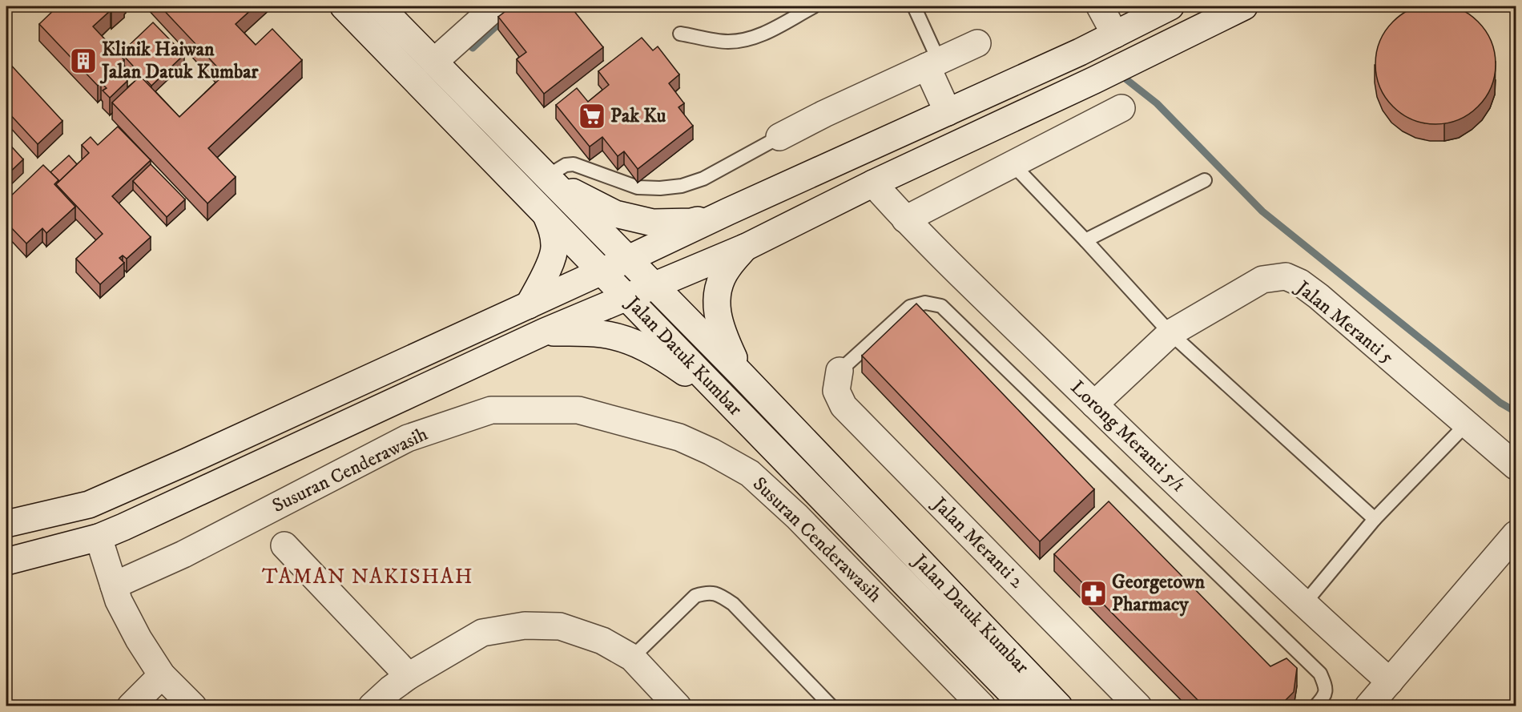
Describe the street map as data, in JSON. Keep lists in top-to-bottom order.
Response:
{
  "streets": {
    "main road": [
      "Jalan Meranti 5",
      "Jalan Datuk Kumbar",
      "Lorong Meranti 5/1",
      "Susuran Cenderawasih",
      "Jalan Meranti 2"
    ]
  },
  "crossings": [
    ["Jalan Meranti 5", "Lorong Meranti 5/1"]
  ],
  "districts": ["TAMAN NAKISHAH"],
  "places": {
    "building": ["Klinik Haiwan Jalan Datuk Kumbar"],
    "supermarket": ["Pak Ku"],
    "pharmacy": ["Georgetown Pharmacy"]
  }
}
